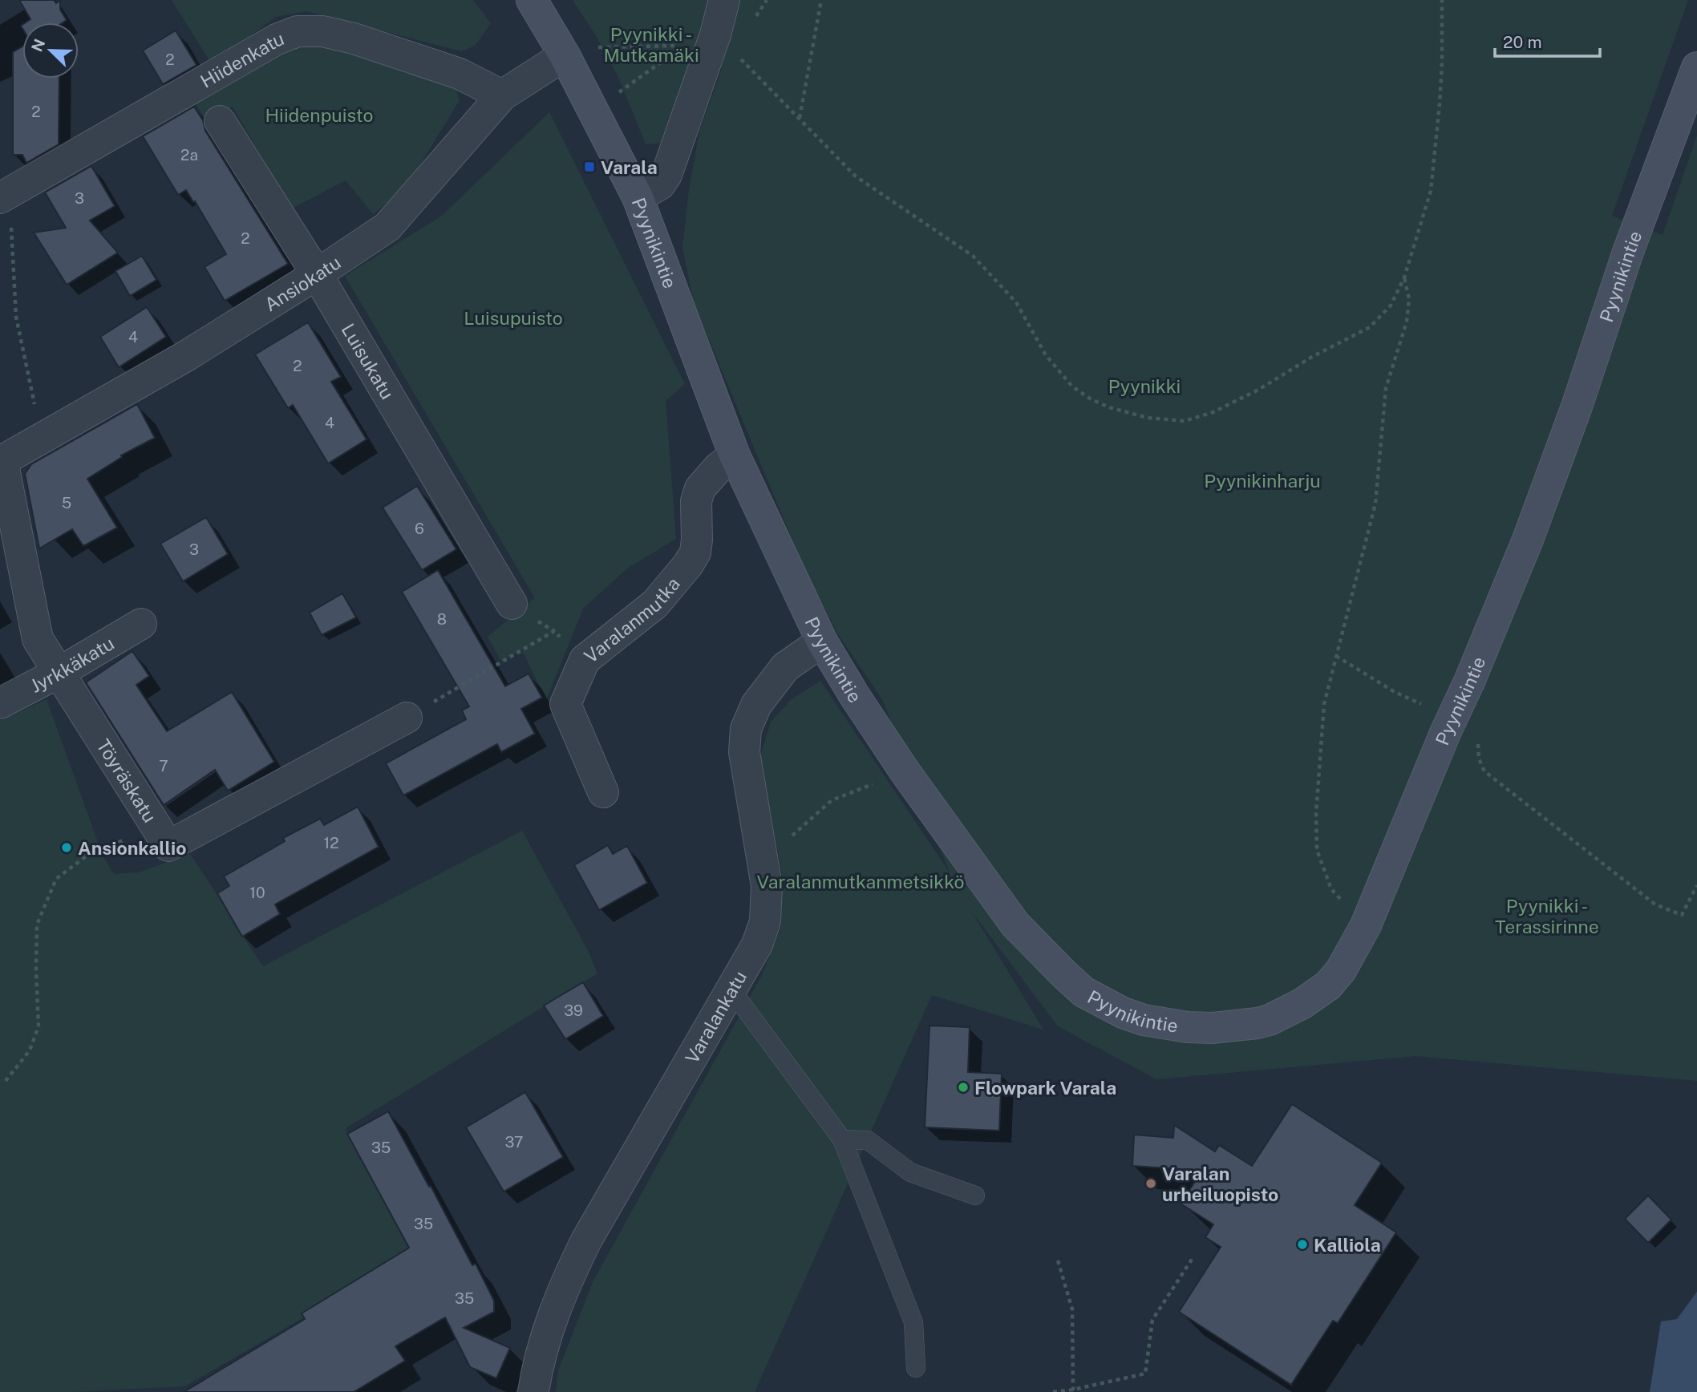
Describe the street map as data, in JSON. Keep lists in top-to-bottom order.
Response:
{
  "streets": {
    "street": [
      "Hiidenkatu",
      "Pyynikintie",
      "Ansiokatu",
      "Luisukatu",
      "Varalanmutka",
      "Jyrkkäkatu",
      "Töyräskatu",
      "Varalankatu"
    ]
  },
  "crossings": [
    ["Hiidenkatu", "Ansiokatu"],
    ["Pyynikintie", "Ansiokatu"],
    ["Pyynikintie", "Varalanmutka"],
    ["Pyynikintie", "Varalankatu"],
    ["Ansiokatu", "Luisukatu"],
    ["Ansiokatu", "Töyräskatu"],
    ["Jyrkkäkatu", "Töyräskatu"]
  ],
  "parks": [
    "Pyynikki - Mutkamäki",
    "Hiidenpuisto",
    "Luisupuisto",
    "Pyynikki",
    "Pyynikinharju",
    "Varalanmutkanmetsikkö",
    "Pyynikki - Terassirinne"
  ],
  "places": {
    "transit": ["Varala"],
    "other": [
      "Ansionkallio",
      "Flowpark Varala",
      "Varalan urheiluopisto",
      "Kalliola"
    ]
  },
  "house_numbers": [
    "2",
    "2",
    "2a",
    "3",
    "2",
    "4",
    "2",
    "4",
    "5",
    "6",
    "3",
    "8",
    "7",
    "12",
    "10",
    "39",
    "37",
    "35",
    "35",
    "35"
  ],
  "scale_bar": "20 m",
  "north": "top left"
}
